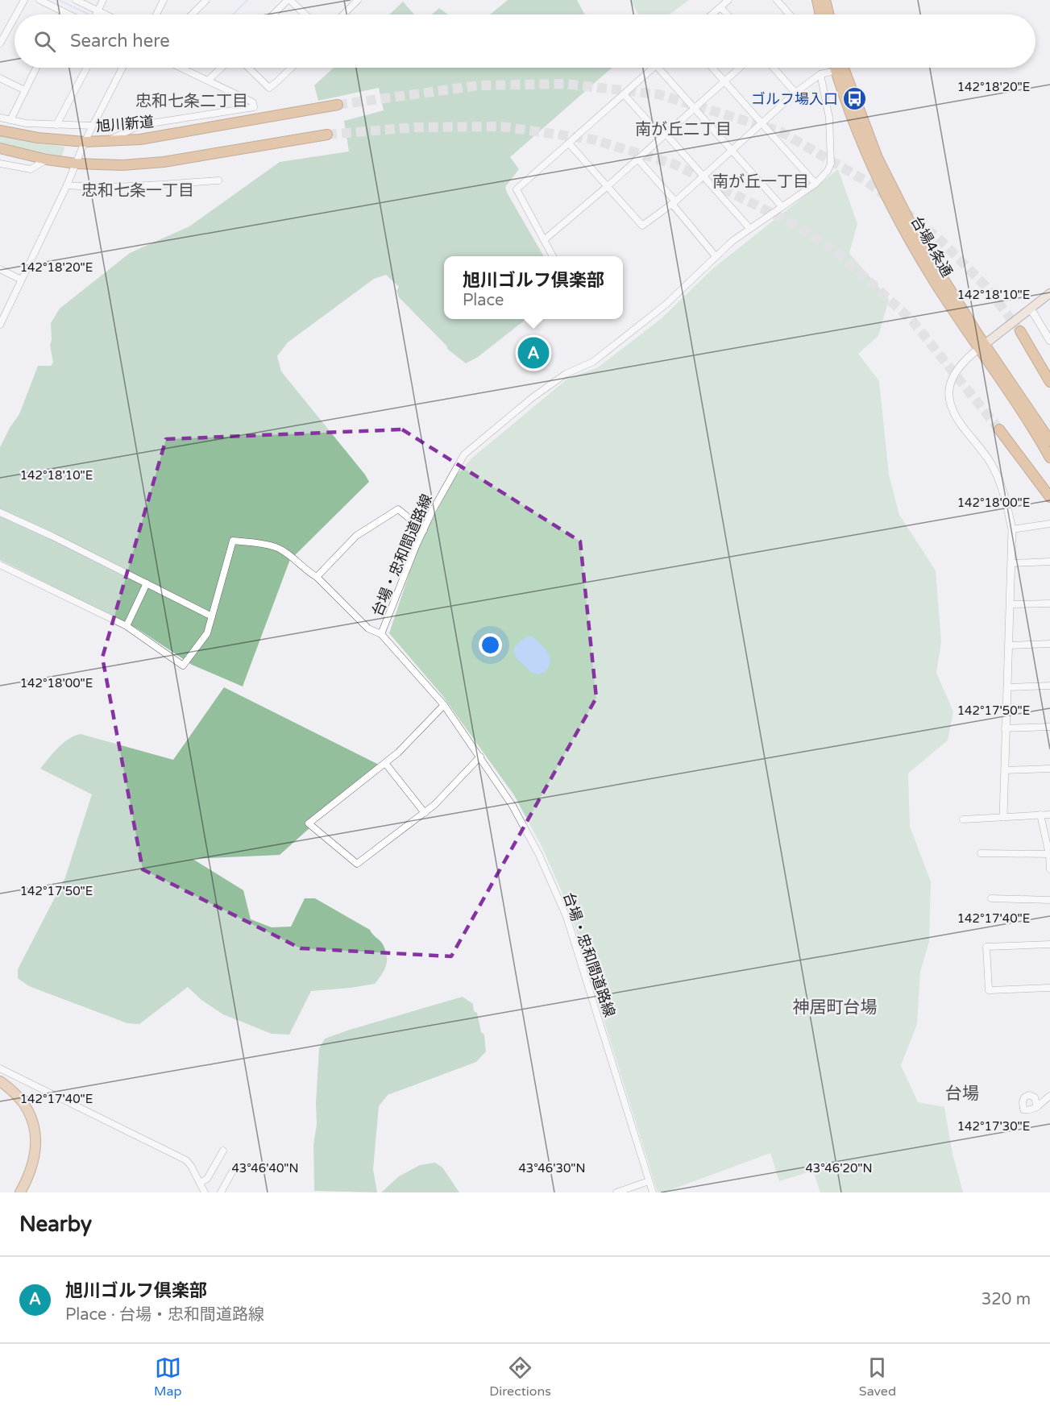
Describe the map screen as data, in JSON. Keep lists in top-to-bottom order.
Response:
{
  "streets": {
    "highway": ["旭川新道", "台場4条通"],
    "street": ["台場・忠和間道路線"]
  },
  "districts": [
    "忠和七条二丁目",
    "南が丘二丁目",
    "南が丘一丁目",
    "忠和七条一丁目",
    "神居町台場",
    "台場"
  ],
  "places": {
    "bus stop": ["ゴルフ場入口"]
  },
  "page": {
    "search": "Search here",
    "popup": ["旭川ゴルフ倶楽部", "Place"],
    "pins": "A",
    "heading": "Nearby",
    "list": [
      {
        "mark": "A",
        "name": "旭川ゴルフ倶楽部",
        "note": "Place · 台場・忠和間道路線",
        "value": "320 m"
      }
    ],
    "nav": ["Map", "Directions", "Saved"]
  },
  "coordinates": [
    "142°18'20\"E",
    "142°18'10\"E",
    "142°18'00\"E",
    "142°17'50\"E",
    "142°17'40\"E",
    "142°17'30\"E",
    "43°46'40\"N",
    "43°46'30\"N",
    "43°46'20\"N"
  ]
}
